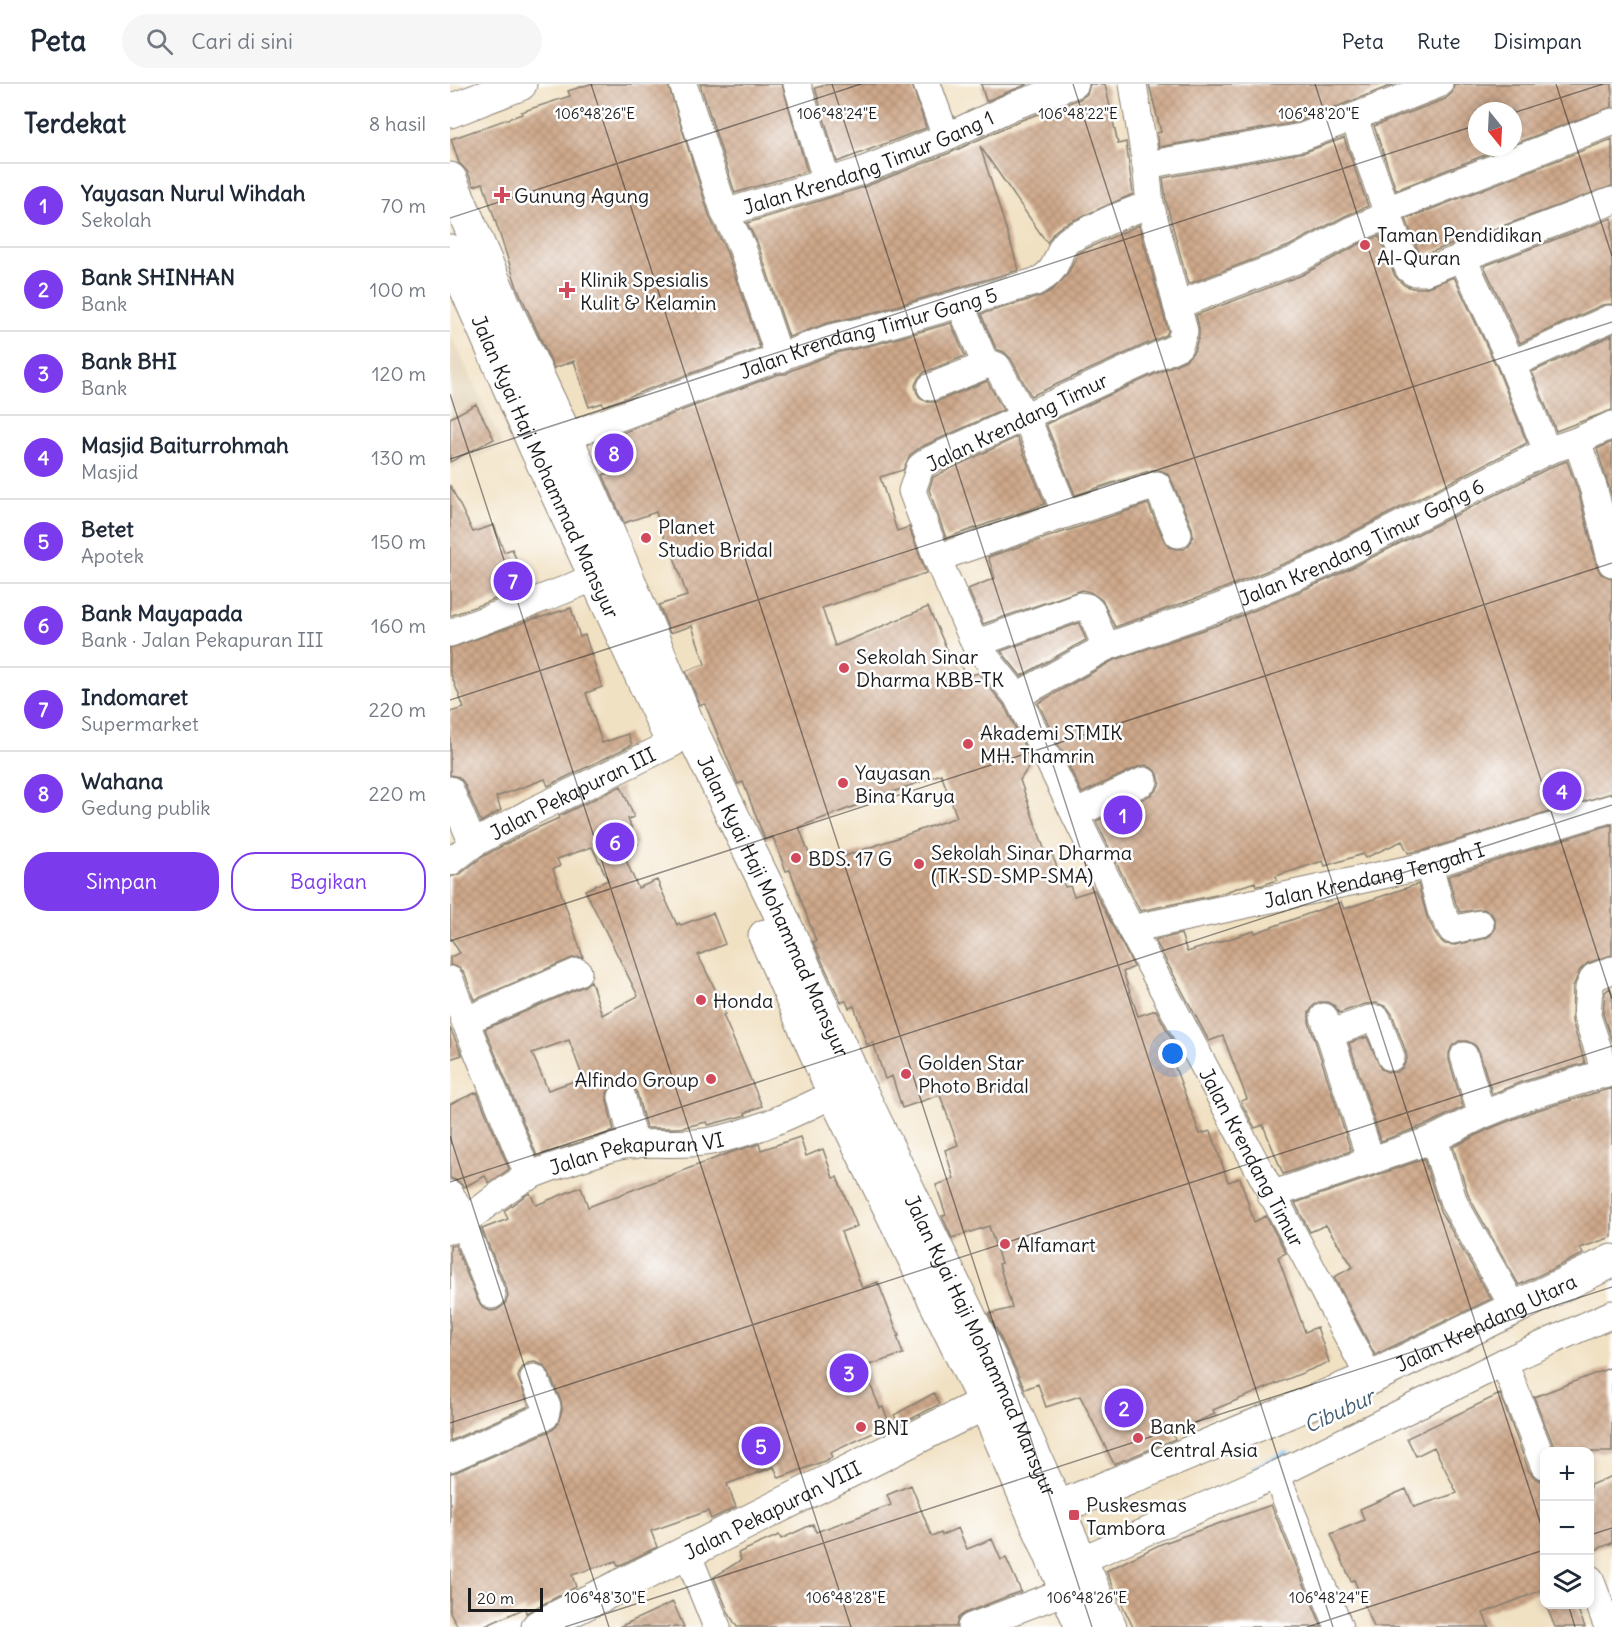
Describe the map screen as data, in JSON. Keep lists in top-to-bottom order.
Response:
{
  "streets": {
    "main road": ["Jalan Kyai Haji Mohammad Mansyur", "Jalan Krendang Utara", "Jalan Pekapuran VIII"],
    "street": [
      "Jalan Krendang Timur Gang 1",
      "Jalan Krendang Timur Gang 5",
      "Jalan Krendang Timur",
      "Jalan Krendang Timur Gang 6",
      "Jalan Pekapuran III",
      "Jalan Krendang Tengah I",
      "Jalan Pekapuran VI"
    ]
  },
  "crossings": [
    ["Jalan Krendang Timur Gang 5", "Jalan Krendang Timur"],
    ["Jalan Krendang Timur Gang 5", "Jalan Kyai Haji Mohammad Mansyur"],
    ["Jalan Krendang Timur", "Jalan Krendang Timur Gang 6"],
    ["Jalan Krendang Timur", "Jalan Krendang Tengah I"],
    ["Jalan Krendang Timur", "Jalan Krendang Utara"],
    ["Jalan Kyai Haji Mohammad Mansyur", "Jalan Pekapuran III"],
    ["Jalan Kyai Haji Mohammad Mansyur", "Jalan Pekapuran VI"],
    ["Jalan Kyai Haji Mohammad Mansyur", "Jalan Krendang Utara"],
    ["Jalan Kyai Haji Mohammad Mansyur", "Jalan Pekapuran VIII"]
  ],
  "water": ["Cibubur"],
  "places": {
    "health": ["Gunung Agung", "Klinik Spesialis Kulit & Kelamin"],
    "other": [
      "Taman Pendidikan Al-Quran",
      "Planet Studio Bridal",
      "Sekolah Sinar Dharma KBB-TK",
      "Akademi STMIK MH. Thamrin",
      "Yayasan Bina Karya",
      "BDS. 17 G",
      "Sekolah Sinar Dharma (TK-SD-SMP-SMA)",
      "Honda",
      "Golden Star Photo Bridal",
      "Alfindo Group",
      "Alfamart",
      "BNI",
      "Bank Central Asia"
    ],
    "transit": ["Puskesmas Tambora"]
  },
  "scale_bar": "20 m",
  "north": "bottom",
  "page": {
    "header": "Peta",
    "search": "Cari di sini",
    "nav": ["Peta", "Rute", "Disimpan"],
    "heading": ["Terdekat", "8 hasil"],
    "list": [
      {
        "mark": "1",
        "name": "Yayasan Nurul Wihdah",
        "note": "Sekolah",
        "value": "70 m"
      },
      {
        "mark": "2",
        "name": "Bank SHINHAN",
        "note": "Bank",
        "value": "100 m"
      },
      {
        "mark": "3",
        "name": "Bank BHI",
        "note": "Bank",
        "value": "120 m"
      },
      {
        "mark": "4",
        "name": "Masjid Baiturrohmah",
        "note": "Masjid",
        "value": "130 m"
      },
      {
        "mark": "5",
        "name": "Betet",
        "note": "Apotek",
        "value": "150 m"
      },
      {
        "mark": "6",
        "name": "Bank Mayapada",
        "note": "Bank · Jalan Pekapuran III",
        "value": "160 m"
      },
      {
        "mark": "7",
        "name": "Indomaret",
        "note": "Supermarket",
        "value": "220 m"
      },
      {
        "mark": "8",
        "name": "Wahana",
        "note": "Gedung publik",
        "value": "220 m"
      }
    ],
    "pins": [
      "8",
      "7",
      "4",
      "1",
      "6",
      "3",
      "2",
      "5"
    ],
    "buttons": ["Simpan", "Bagikan"],
    "map_buttons": ["+", "−"],
    "scale": "20 m"
  },
  "coordinates": [
    "106°48'26\"E",
    "106°48'24\"E",
    "106°48'22\"E",
    "106°48'20\"E",
    "106°48'30\"E",
    "106°48'28\"E"
  ]
}
